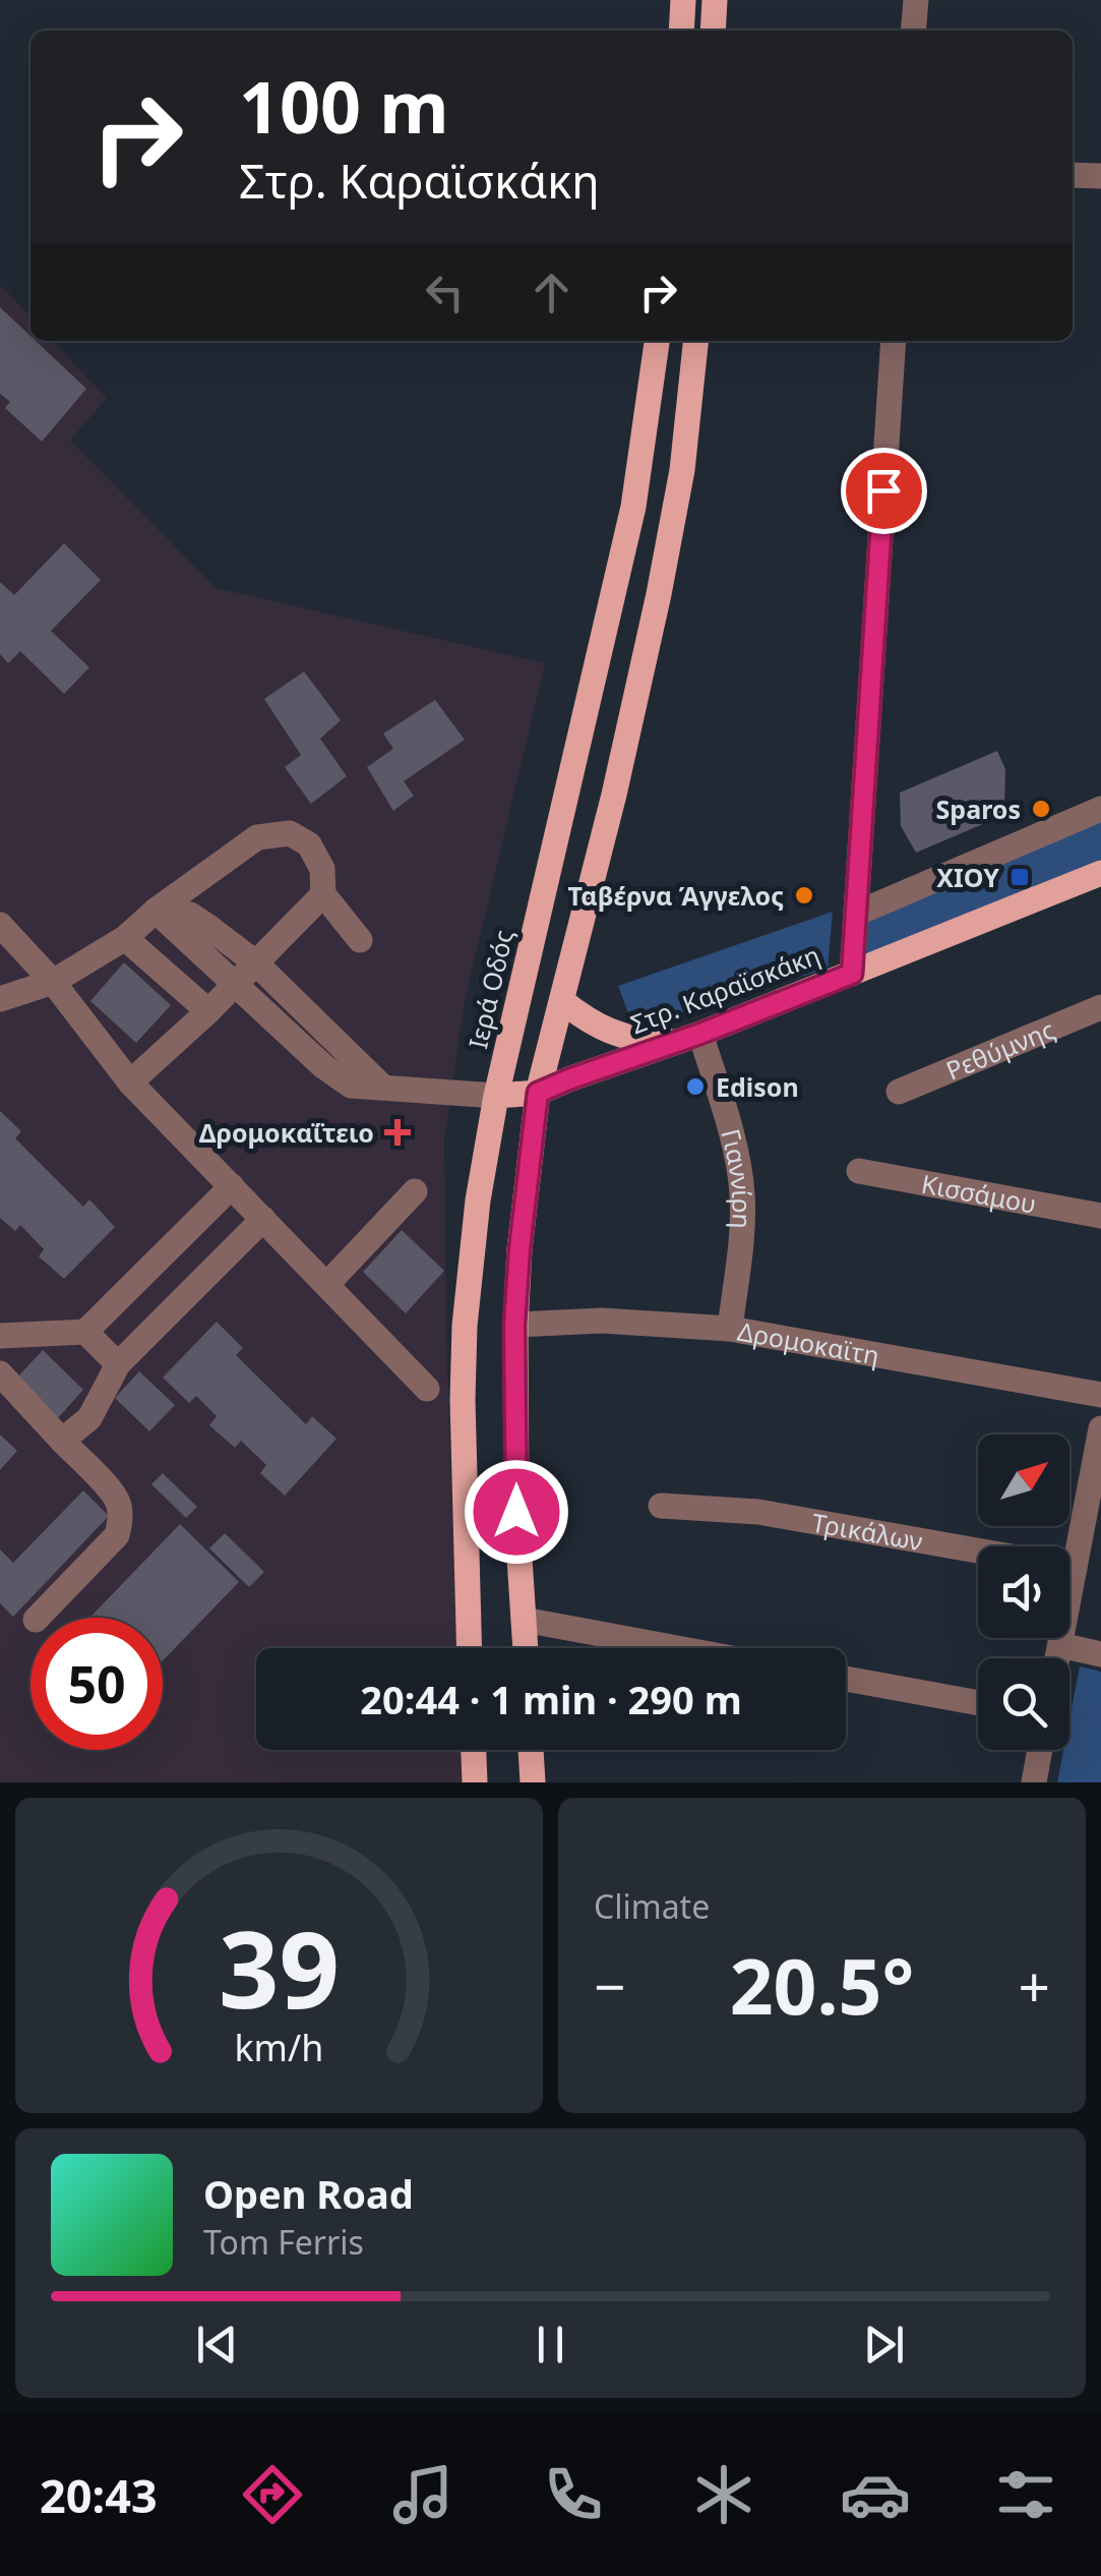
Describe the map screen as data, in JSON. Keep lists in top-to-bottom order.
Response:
{
  "streets": {
    "main road": ["Ιερά Οδός", "Στρ. Καραϊσκάκη"],
    "street": [
      "Ρεθύμνης",
      "Γιαννίρη",
      "Κισσάμου",
      "Δρομοκαϊτη",
      "Τρικάλων"
    ]
  },
  "crossings": [
    ["Ιερά Οδός", "Στρ. Καραϊσκάκη"],
    ["Στρ. Καραϊσκάκη", "Γιαννίρη"],
    ["Γιαννίρη", "Δρομοκαϊτη"]
  ],
  "places": {
    "other": ["Sparos", "Ταβέρνα Άγγελος", "Edison"],
    "transit": ["ΧΙΟΥ"],
    "health": ["Δρομοκαΐτειο"]
  },
  "north": "top right",
  "page": {
    "turn": ["100 m", "Στρ. Καραϊσκάκη"],
    "limit": "50",
    "trip": "20:44 · 1 min · 290 m",
    "tile": "Climate",
    "heat": ["−", "20.5°", "+"],
    "song": ["Open Road", "Tom Ferris"],
    "tabs": "20:43",
    "gauge": ["39", "km/h"]
  }
}
